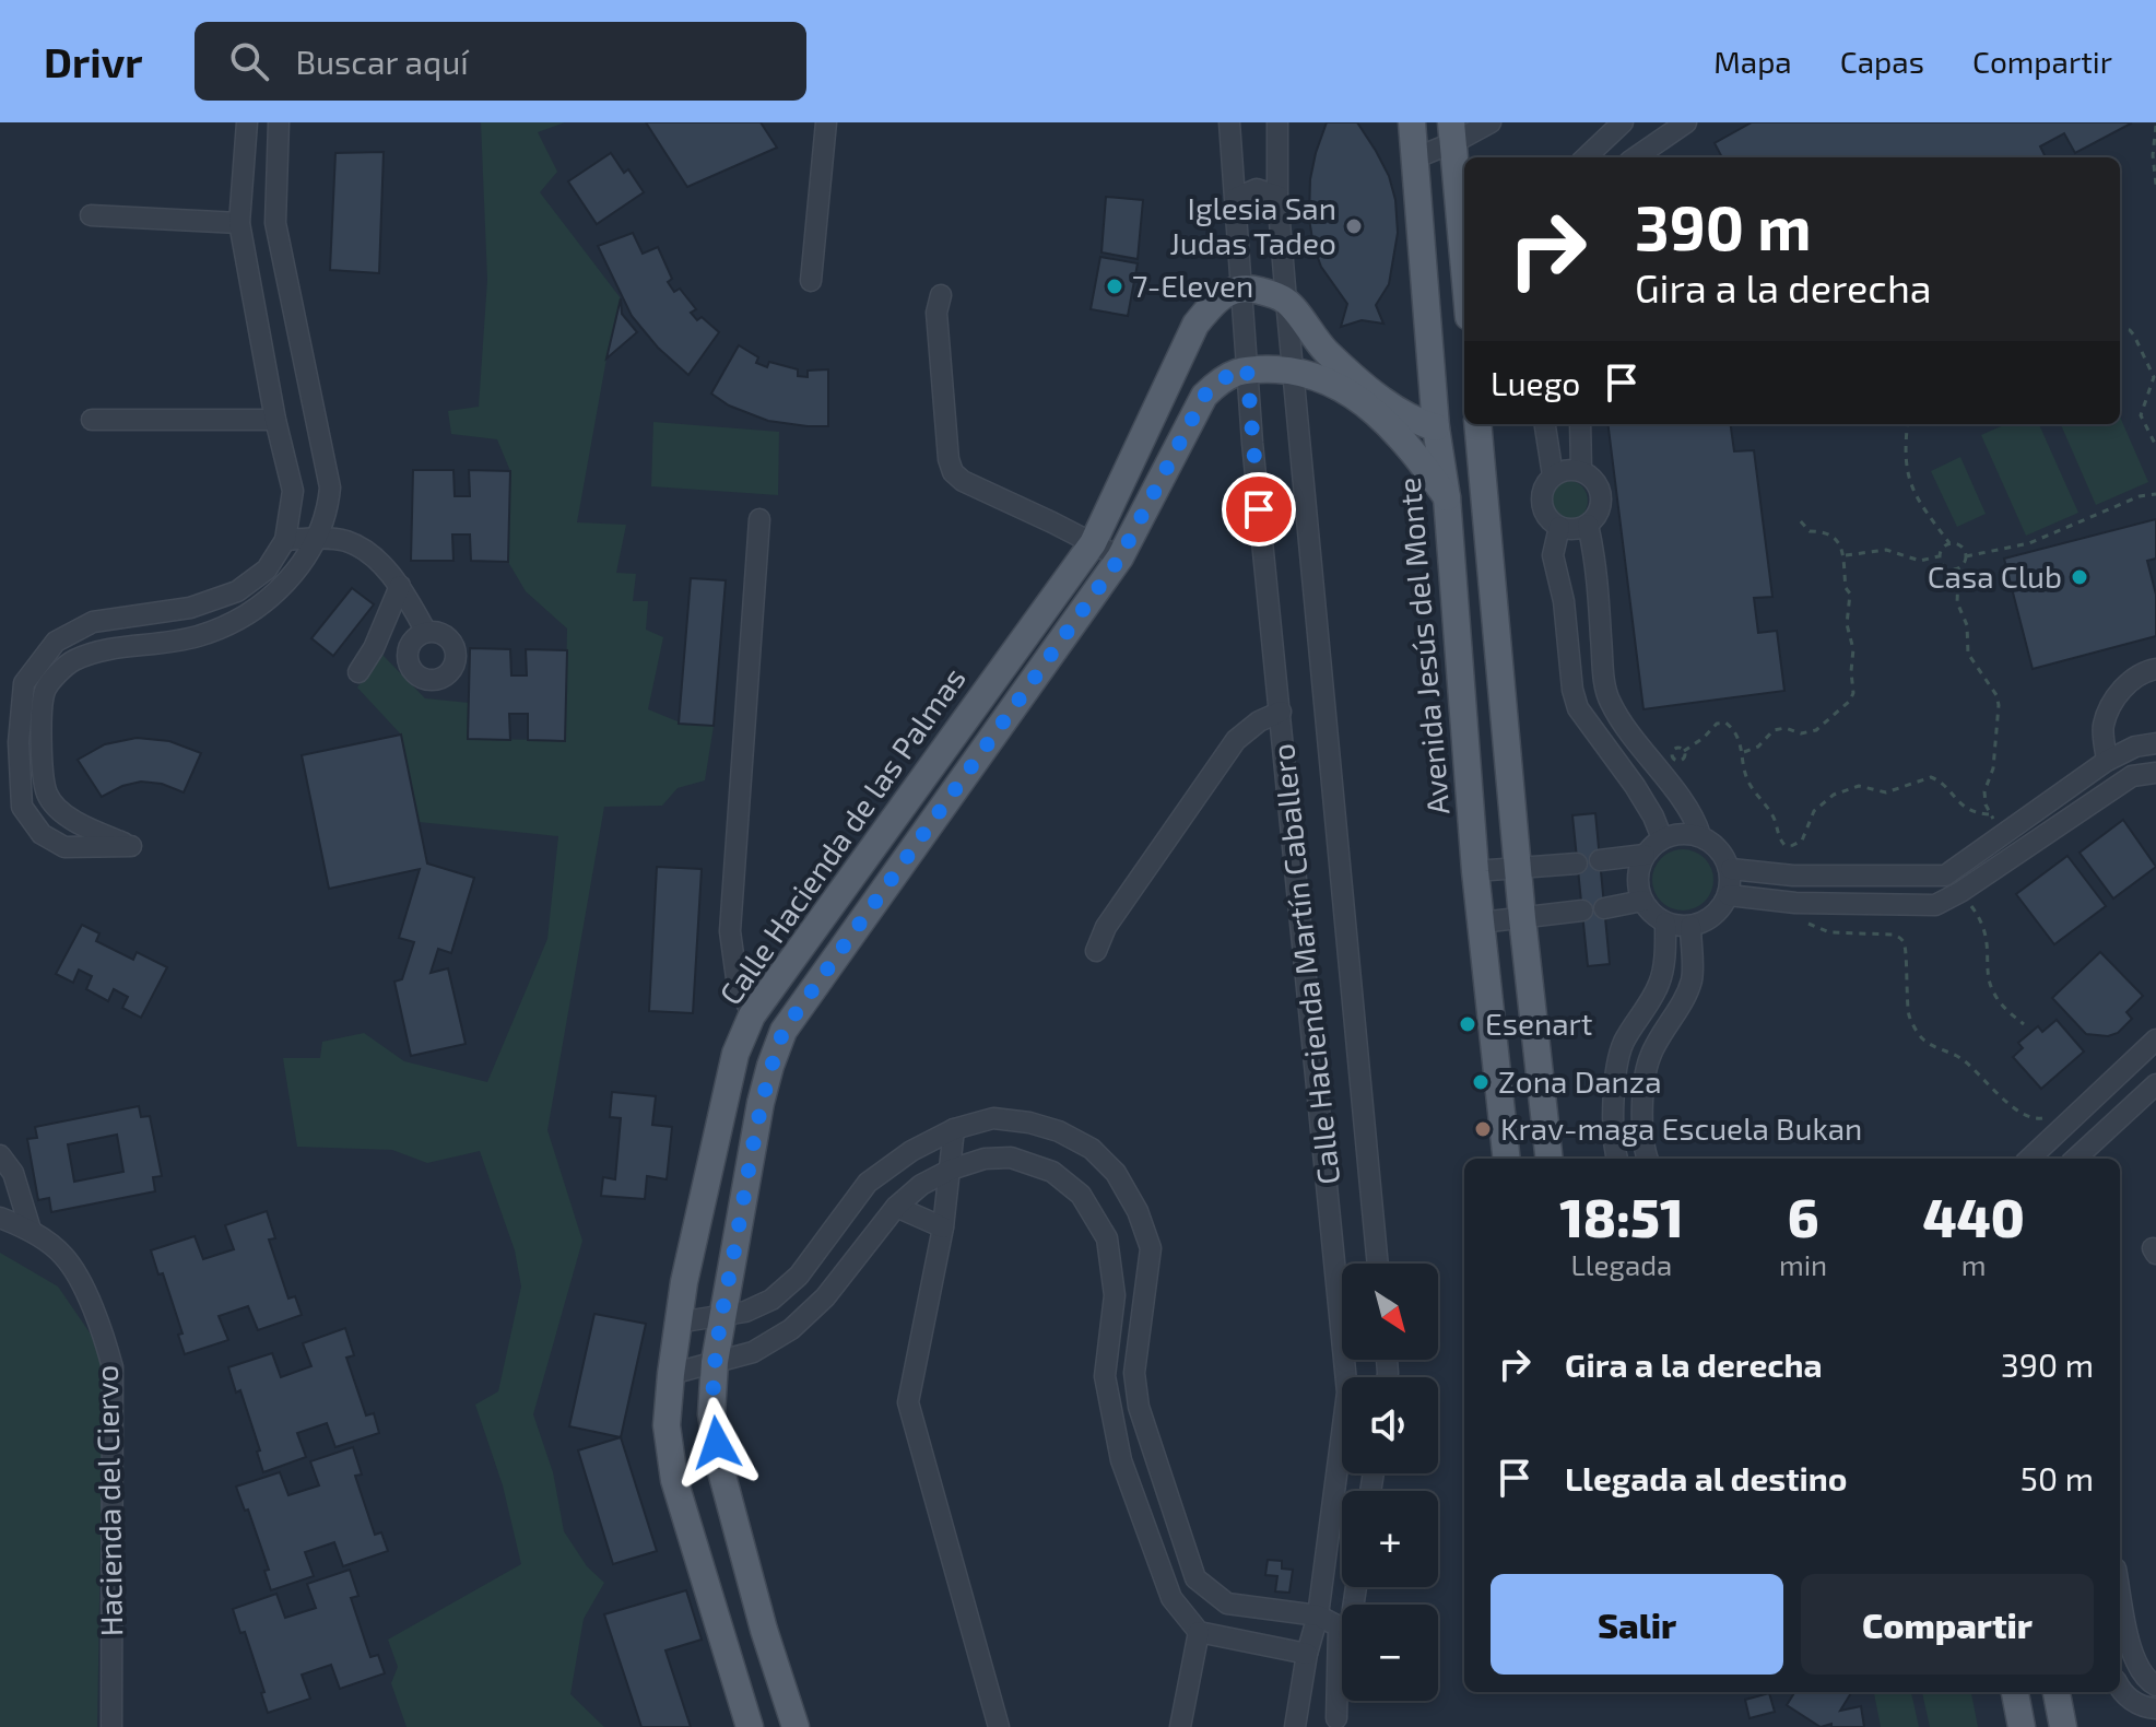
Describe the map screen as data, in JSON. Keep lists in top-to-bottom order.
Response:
{
  "streets": {
    "main road": ["Avenida Jesús del Monte", "Calle Hacienda de las Palmas"],
    "street": ["Calle Hacienda Martín Caballero", "Hacienda del Ciervo"]
  },
  "crossings": [
    ["Calle Hacienda de las Palmas", "Calle Hacienda Martín Caballero"]
  ],
  "places": [
    "Iglesia San Judas Tadeo",
    "7-Eleven",
    "Casa Club",
    "Esenart",
    "Zona Danza",
    "Krav-maga Escuela Bukan"
  ],
  "north": "bottom right",
  "page": {
    "header": "Drivr",
    "search": "Buscar aquí",
    "nav": ["Mapa", "Capas", "Compartir"],
    "turn": ["390 m", "Gira a la derecha"],
    "then": "Luego",
    "eta": [
      "18:51",
      "Llegada",
      "6",
      "min",
      "440",
      "m"
    ],
    "map_buttons": ["+", "−"],
    "list": [
      {
        "name": "Gira a la derecha",
        "value": "390 m"
      },
      {
        "name": "Llegada al destino",
        "value": "50 m"
      }
    ],
    "buttons": ["Salir", "Compartir"]
  }
}
